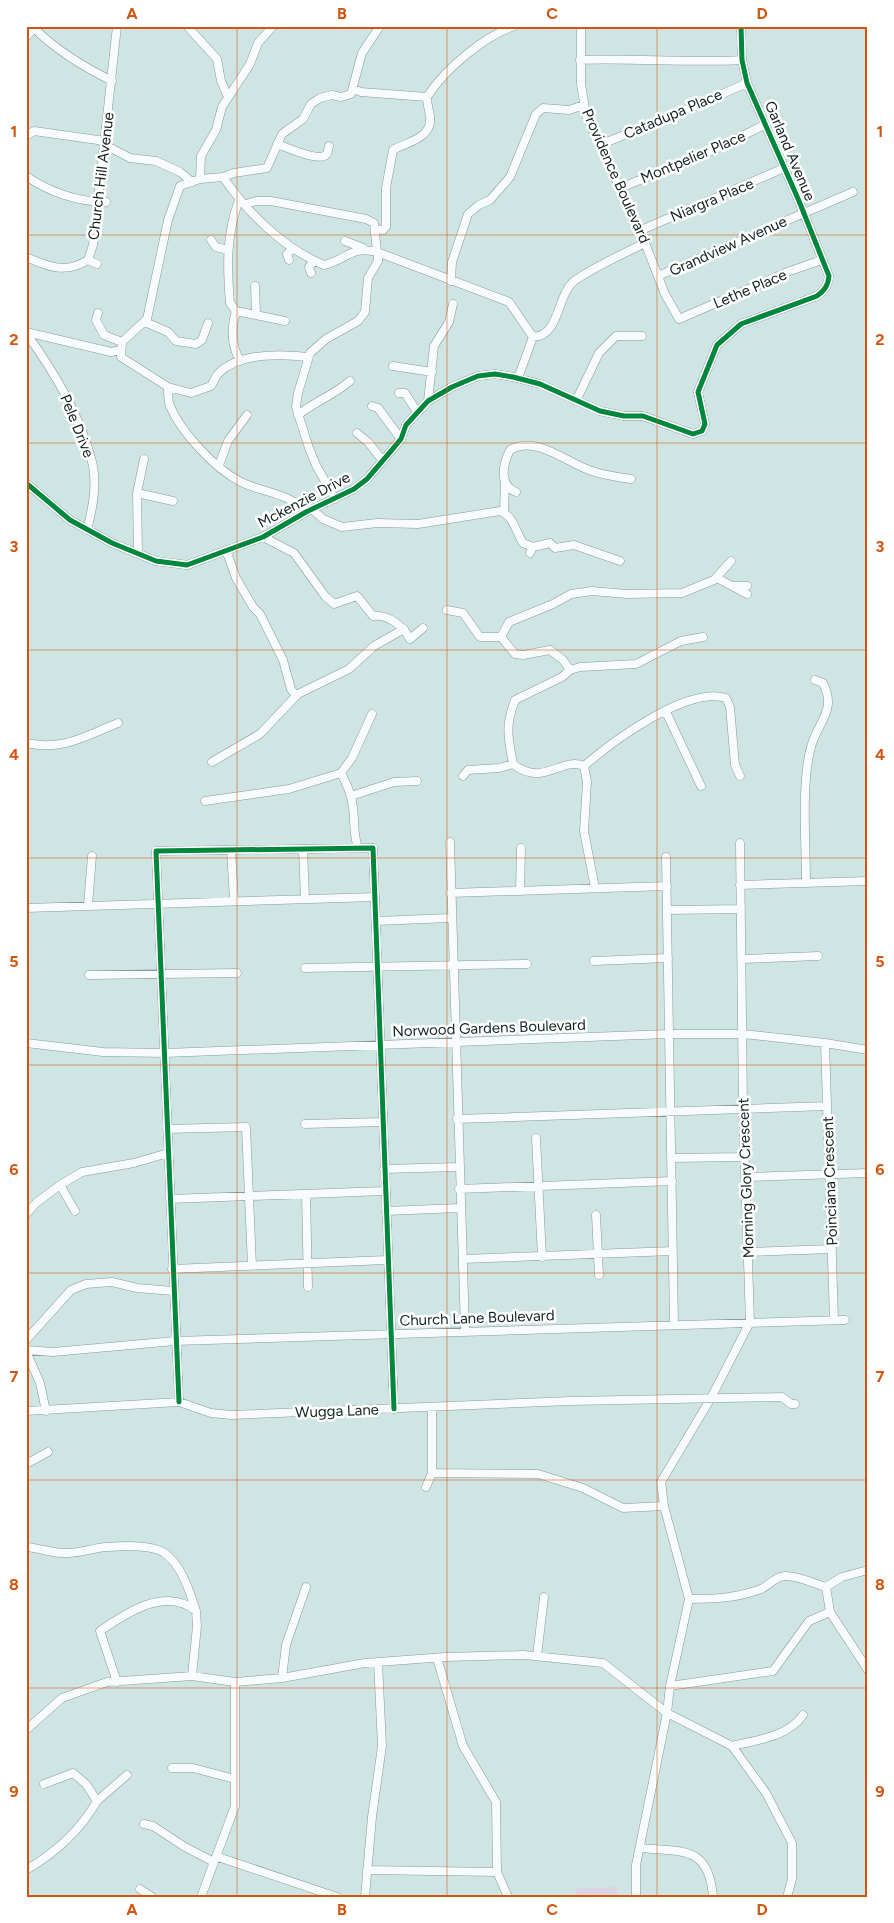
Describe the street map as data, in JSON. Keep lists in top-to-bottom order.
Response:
{
  "streets": {
    "street": [
      "Catadupa Place",
      "Garland Avenue",
      "Montpelier Place",
      "Church Hill Avenue",
      "Providence Boulevard",
      "Niargra Place",
      "Grandview Avenue",
      "Lethe Place",
      "Pele Drive",
      "Mckenzie Drive",
      "Norwood Gardens Boulevard",
      "Morning Glory Crescent",
      "Poinciana Crescent",
      "Church Lane Boulevard",
      "Wugga Lane"
    ]
  },
  "crossings": [
    ["Catadupa Place", "Garland Avenue"],
    ["Catadupa Place", "Providence Boulevard"],
    ["Garland Avenue", "Montpelier Place"],
    ["Garland Avenue", "Niargra Place"],
    ["Garland Avenue", "Grandview Avenue"],
    ["Garland Avenue", "Lethe Place"],
    ["Garland Avenue", "Mckenzie Drive"],
    ["Montpelier Place", "Providence Boulevard"],
    ["Providence Boulevard", "Niargra Place"],
    ["Providence Boulevard", "Grandview Avenue"],
    ["Providence Boulevard", "Lethe Place"],
    ["Pele Drive", "Mckenzie Drive"],
    ["Norwood Gardens Boulevard", "Morning Glory Crescent"],
    ["Norwood Gardens Boulevard", "Poinciana Crescent"],
    ["Morning Glory Crescent", "Church Lane Boulevard"],
    ["Poinciana Crescent", "Church Lane Boulevard"]
  ],
  "grid": {
    "columns": [
      "A",
      "B",
      "C",
      "D"
    ],
    "rows": [
      "1",
      "2",
      "3",
      "4",
      "5",
      "6",
      "7",
      "8",
      "9"
    ]
  }
}
